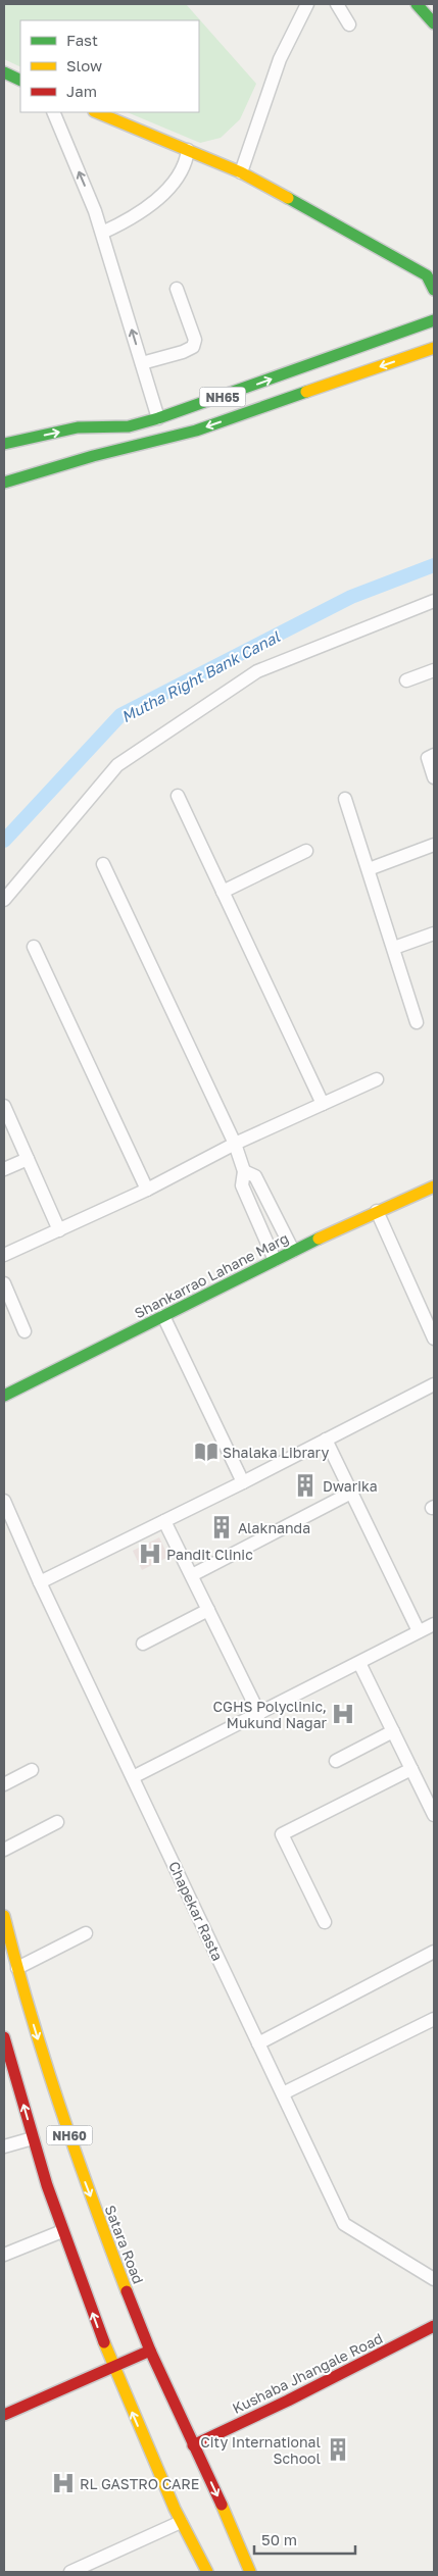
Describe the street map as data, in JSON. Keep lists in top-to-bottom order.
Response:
{
  "streets": {
    "main road": [
      "NH65",
      "Shankarrao Lahane Marg",
      "NH60",
      "Satara Road",
      "Kushaba Jhangale Road"
    ],
    "street": ["Chapekar Rasta"]
  },
  "crossings": [
    ["Satara Road", "Kushaba Jhangale Road"]
  ],
  "water": ["Mutha Right Bank Canal"],
  "places": {
    "library": ["Shalaka Library"],
    "building": ["Dwarika", "Alaknanda", "City International School"],
    "hospital": ["Pandit Clinic", "CGHS Polyclinic, Mukund Nagar", "RL GASTRO CARE"]
  },
  "legend": ["Fast", "Slow", "Jam"],
  "scale_bar": "50 m"
}
